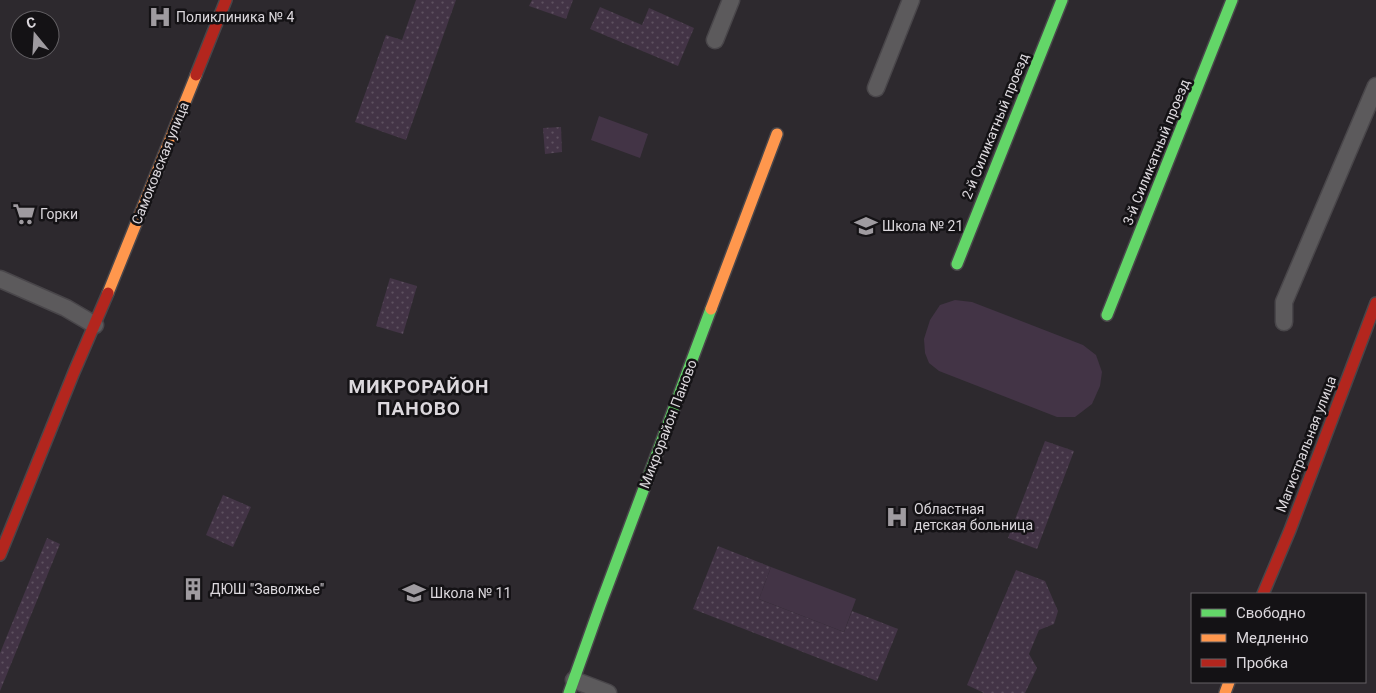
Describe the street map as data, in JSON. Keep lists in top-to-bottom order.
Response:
{
  "streets": {
    "main road": [
      "2-й Силикатный проезд",
      "3-й Силикатный проезд",
      "Самоковская улица",
      "Микрорайон Паново",
      "Магистральная улица"
    ]
  },
  "districts": ["МИКРОРАЙОН ПАНОВО"],
  "places": {
    "hospital": ["Поликлиника № 4", "Областная детская больница"],
    "supermarket": ["Горки"],
    "school or university": ["Школа № 21", "Школа № 11"],
    "building": ["ДЮШ \"Заволжье\""]
  },
  "legend": ["Свободно", "Медленно", "Пробка"],
  "north": "top"
}
